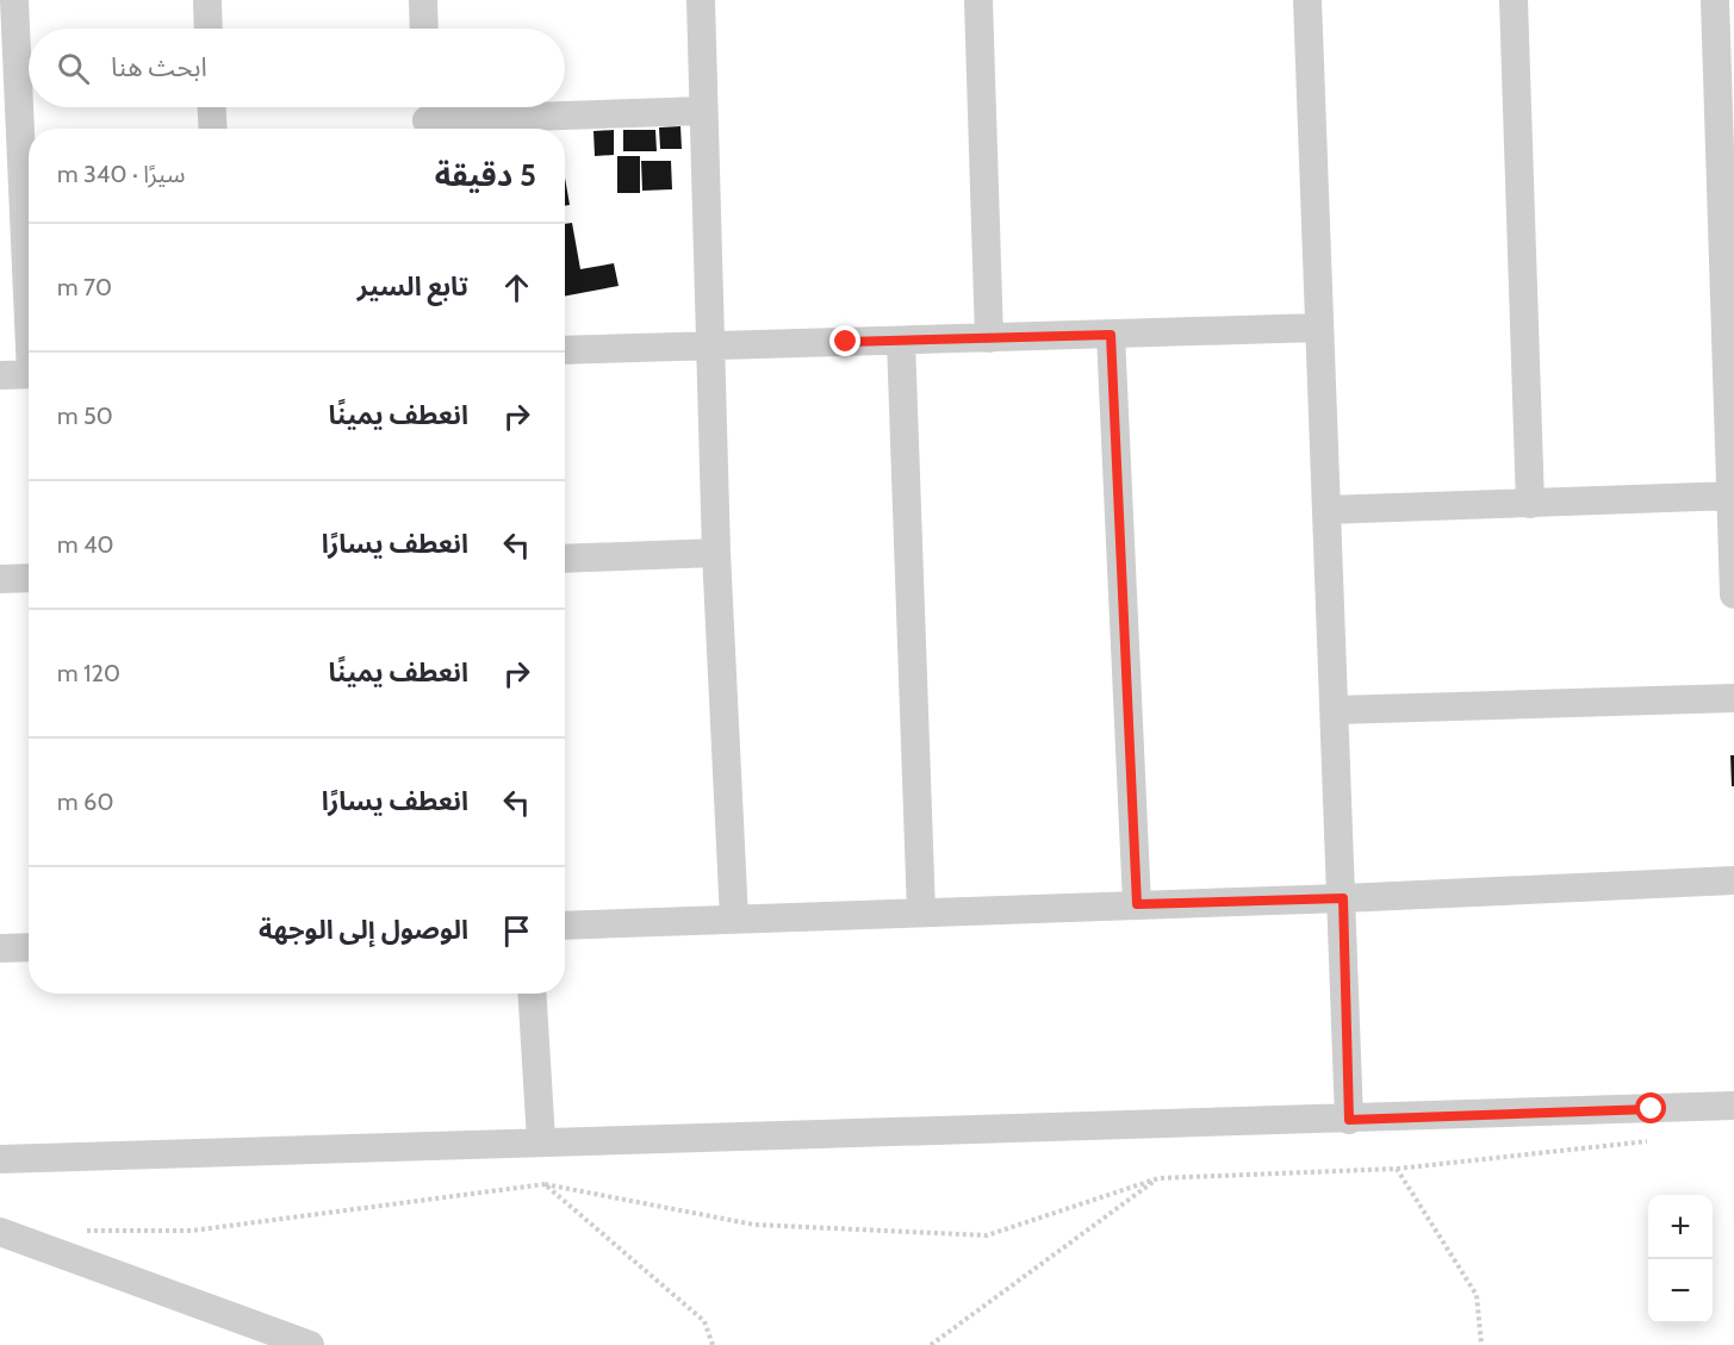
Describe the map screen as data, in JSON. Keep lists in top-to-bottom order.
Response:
{
  "page": {
    "search": "ابحث هنا",
    "heading": ["5 دقيقة", "سيرًا · 340 m"],
    "list": [
      ["تابع السير", "70 m"],
      ["انعطف يمينًا", "50 m"],
      ["انعطف يسارًا", "40 m"],
      ["انعطف يمينًا", "120 m"],
      ["انعطف يسارًا", "60 m"],
      "الوصول إلى الوجهة"
    ],
    "map_buttons": ["+", "−"]
  }
}
